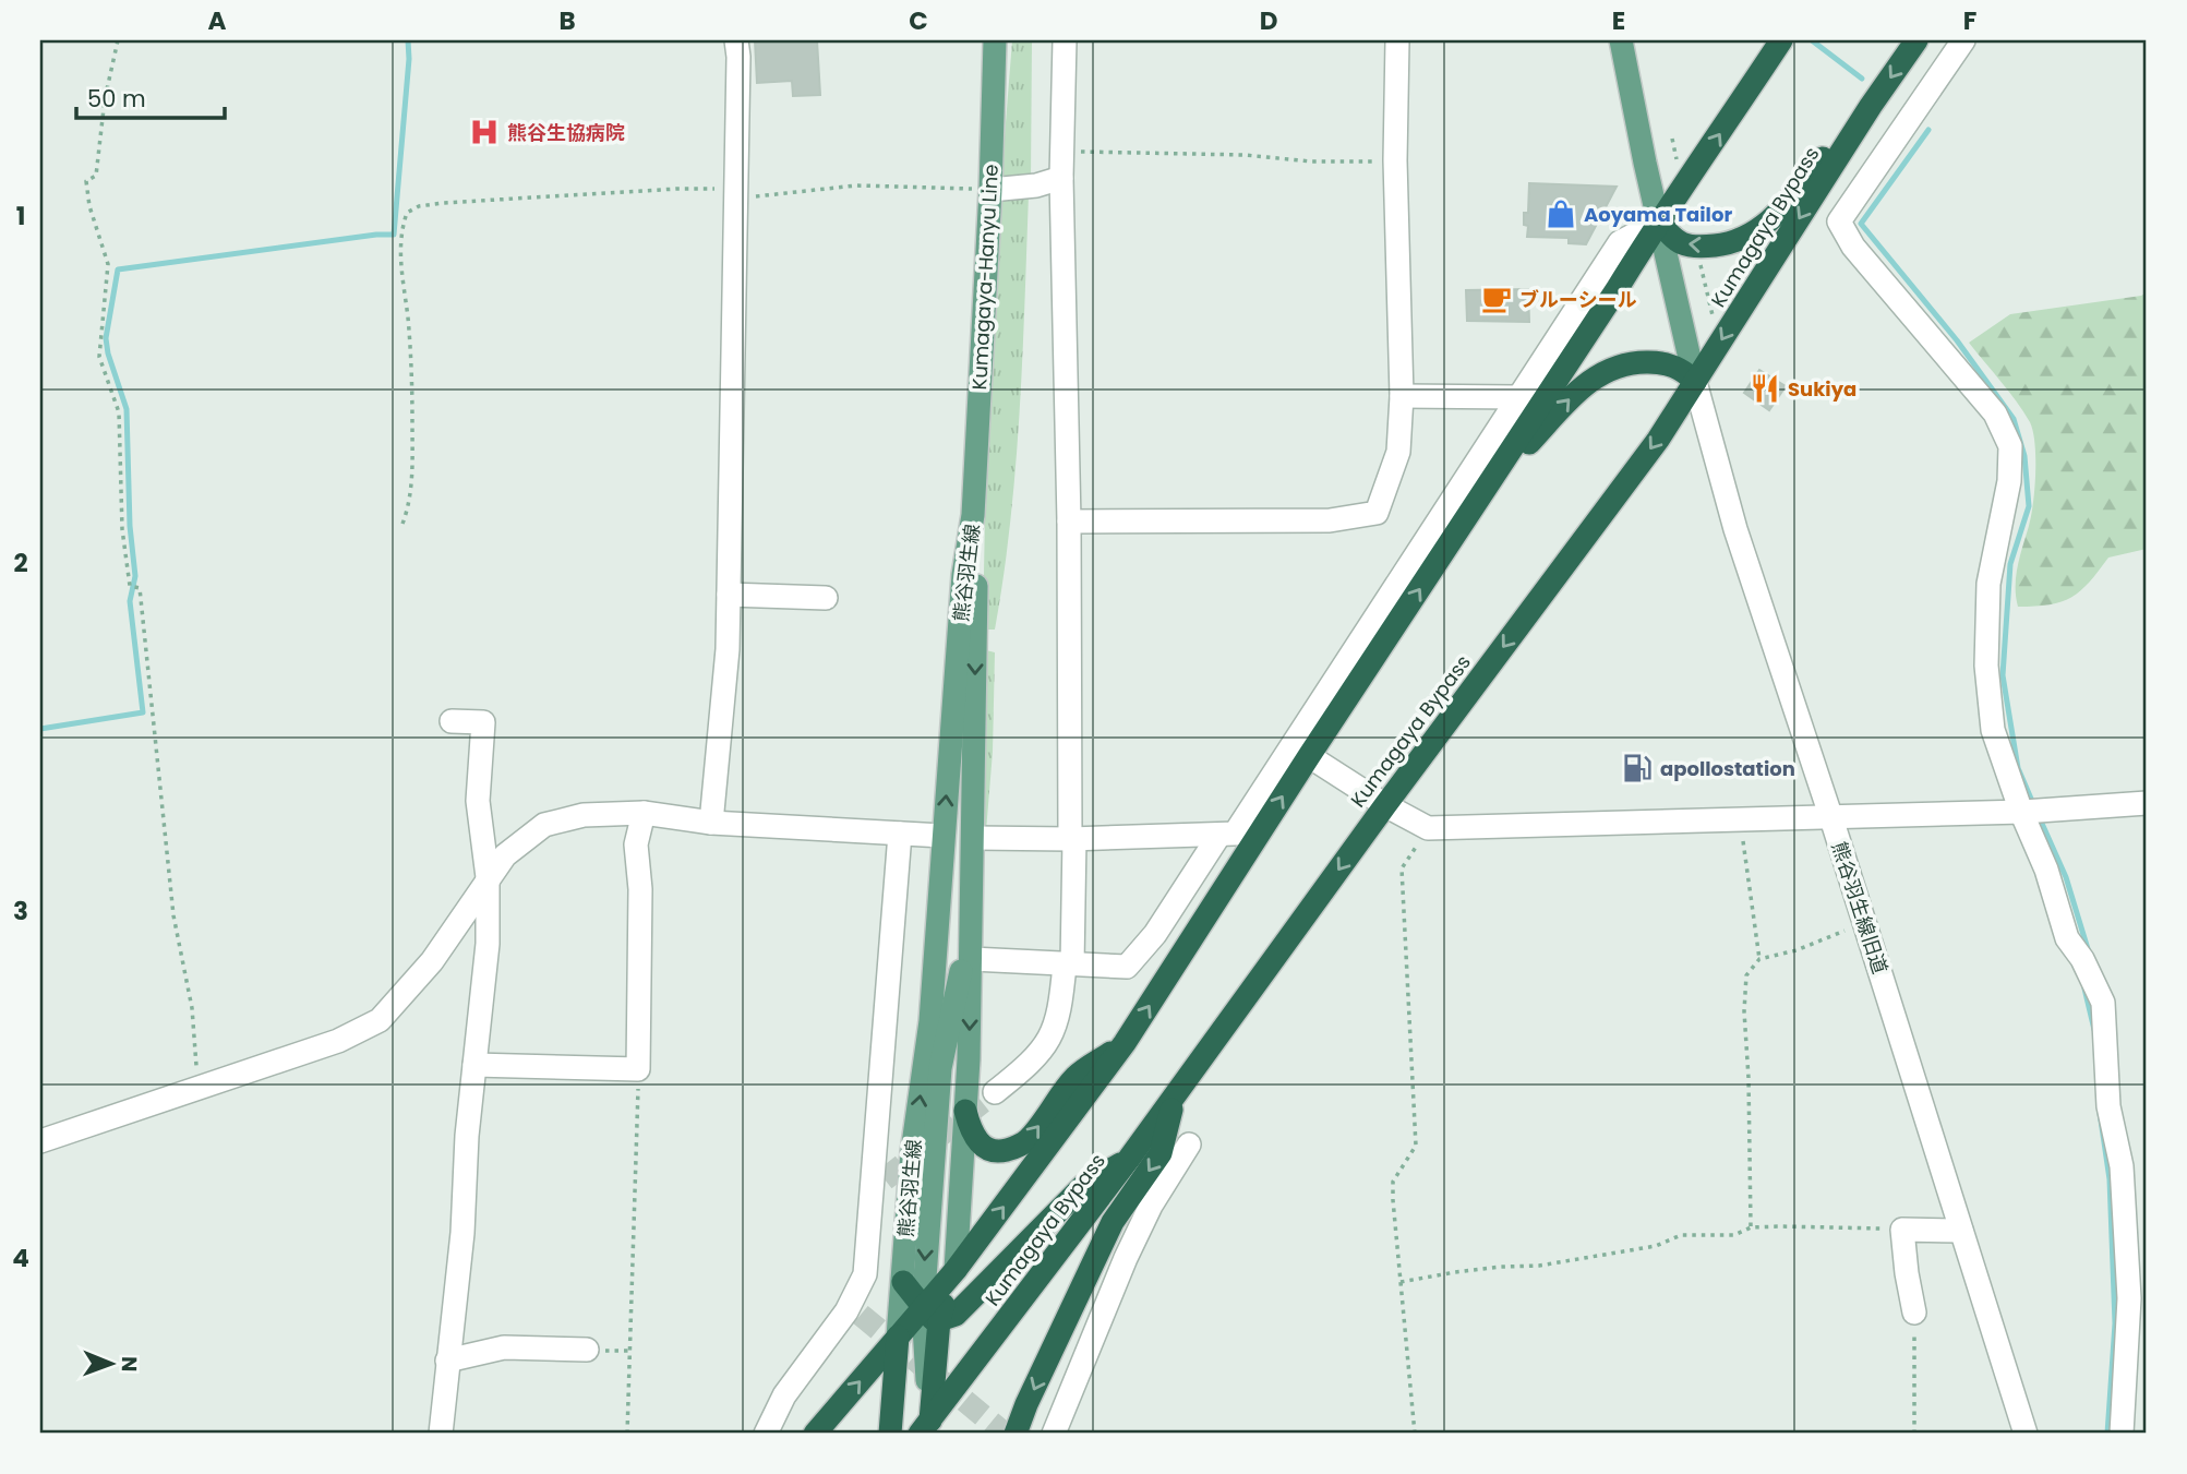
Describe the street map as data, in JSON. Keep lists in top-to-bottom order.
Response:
{
  "streets": {
    "highway": ["Kumagaya Bypass"],
    "main road": ["Kumagaya-Hanyu Line", "熊谷羽生線"],
    "street": ["熊谷羽生線旧道"]
  },
  "crossings": [
    ["Kumagaya Bypass", "熊谷羽生線旧道"],
    ["Kumagaya-Hanyu Line", "熊谷羽生線"]
  ],
  "places": {
    "hospital": ["熊谷生協病院"],
    "shop": ["Aoyama Tailor"],
    "cafe": ["ブルーシール"],
    "restaurant": ["Sukiya"],
    "fuel station": ["apollostation"]
  },
  "scale_bar": "50 m",
  "north": "right",
  "grid": {
    "columns": [
      "A",
      "B",
      "C",
      "D",
      "E",
      "F"
    ],
    "rows": [
      "1",
      "2",
      "3",
      "4"
    ]
  }
}
